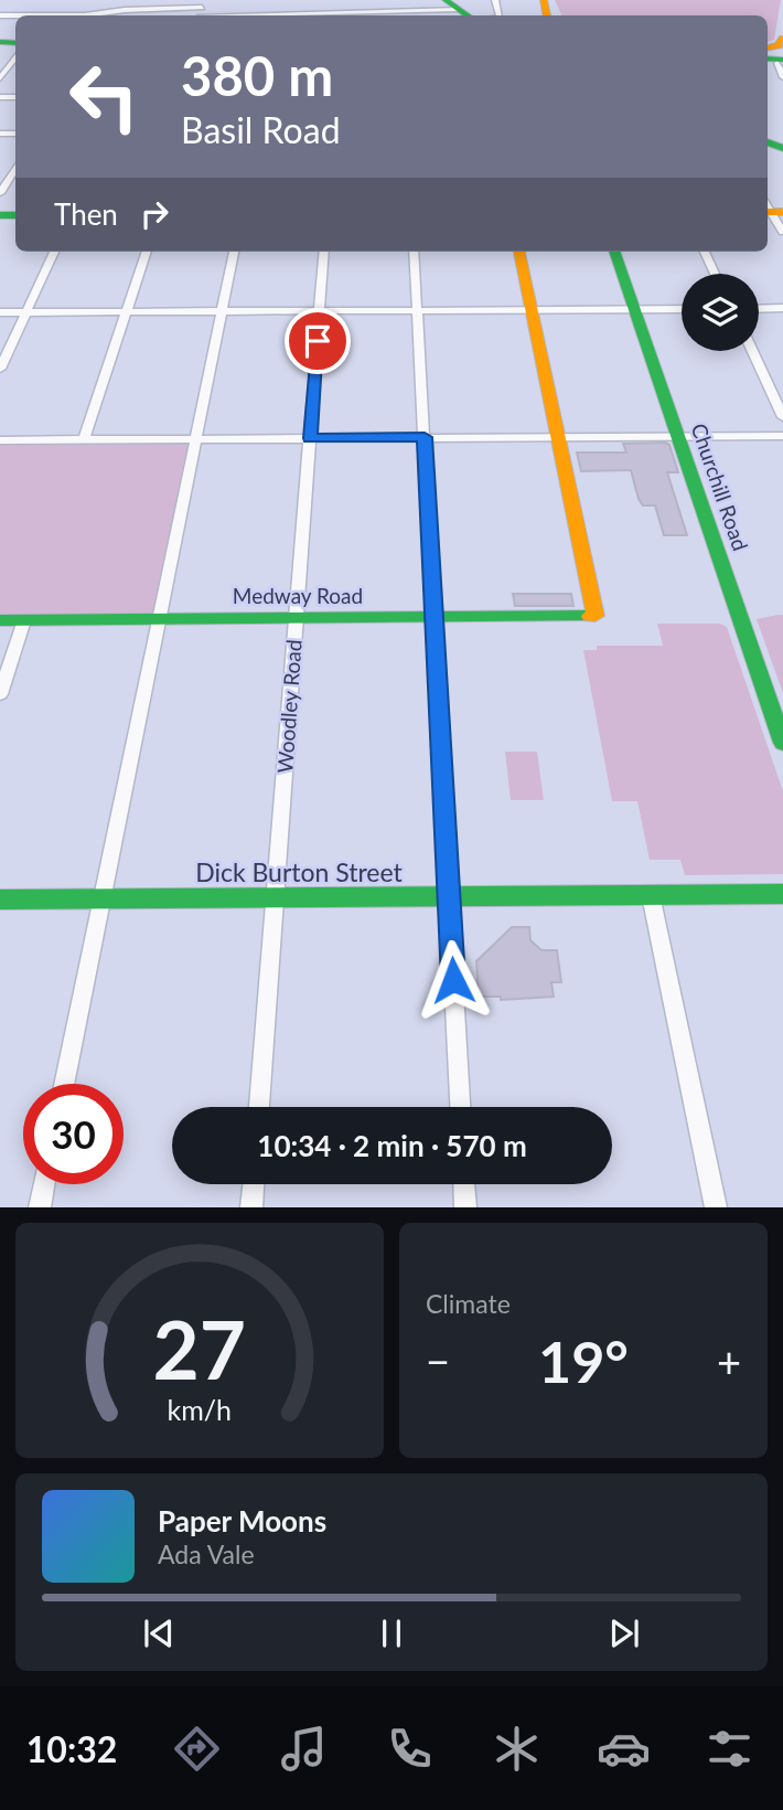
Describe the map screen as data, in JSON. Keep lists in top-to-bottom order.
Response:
{
  "streets": {
    "main road": ["Churchill Road", "Medway Road", "Dick Burton Street"],
    "street": ["Woodley Road"]
  },
  "crossings": [
    ["Medway Road", "Woodley Road"],
    ["Woodley Road", "Dick Burton Street"]
  ],
  "page": {
    "turn": ["380 m", "Basil Road"],
    "then": "Then",
    "limit": "30",
    "trip": "10:34 · 2 min · 570 m",
    "tile": "Climate",
    "heat": ["−", "19°", "+"],
    "song": ["Paper Moons", "Ada Vale"],
    "tabs": "10:32",
    "gauge": ["27", "km/h"]
  }
}
